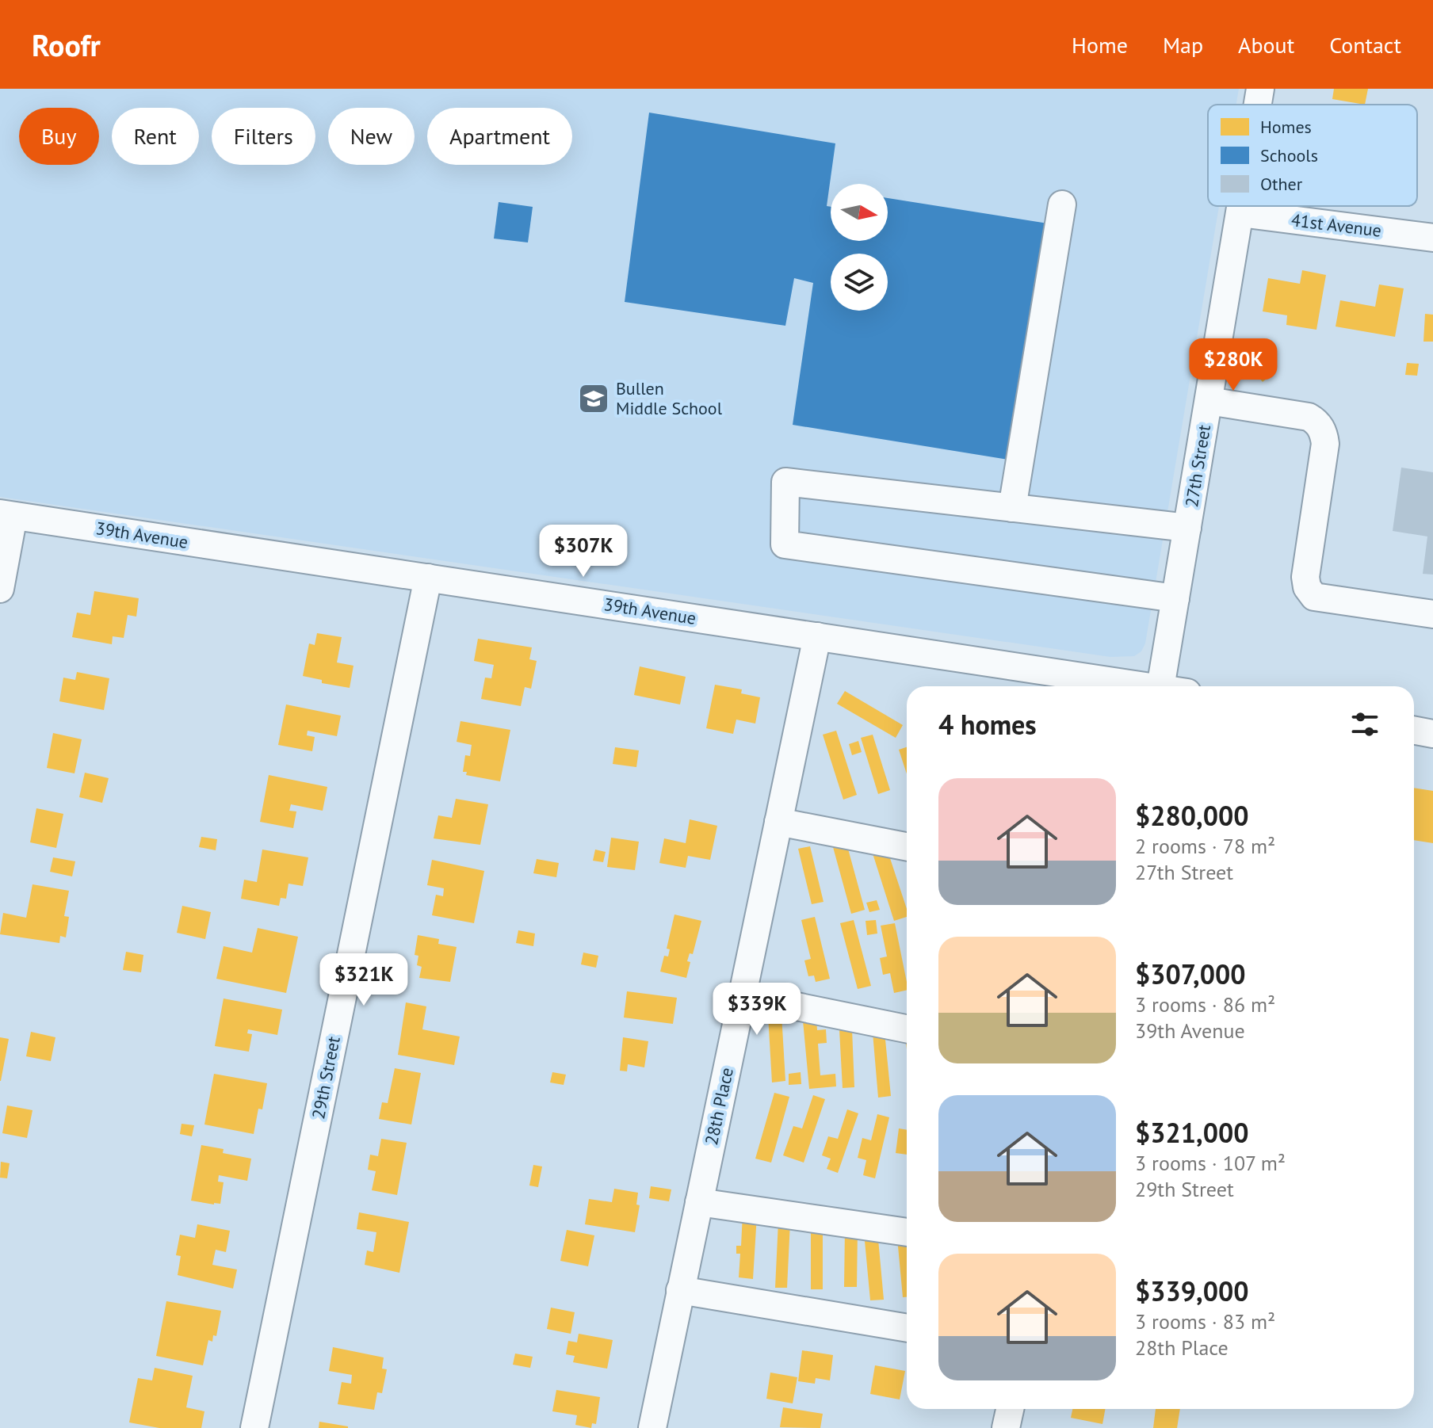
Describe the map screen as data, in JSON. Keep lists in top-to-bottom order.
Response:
{
  "streets": {
    "street": [
      "41st Avenue",
      "27th Street",
      "39th Avenue",
      "29th Street",
      "28th Place"
    ]
  },
  "crossings": [
    ["41st Avenue", "27th Street"],
    ["39th Avenue", "29th Street"],
    ["39th Avenue", "28th Place"]
  ],
  "places": {
    "school or university": ["Bullen Middle School"]
  },
  "legend": ["Homes", "Schools", "Other"],
  "north": "right",
  "page": {
    "header": "Roofr",
    "nav": [
      "Home",
      "Map",
      "About",
      "Contact"
    ],
    "chip": [
      "Buy",
      "Rent",
      "Filters",
      "New",
      "Apartment"
    ],
    "price": [
      "$280K",
      "$307K",
      "$321K",
      "$339K"
    ],
    "heading": "4 homes",
    "list": [
      {
        "name": "$280,000",
        "note": "2 rooms · 78 m² · 27th Street"
      },
      {
        "name": "$307,000",
        "note": "3 rooms · 86 m² · 39th Avenue"
      },
      {
        "name": "$321,000",
        "note": "3 rooms · 107 m² · 29th Street"
      },
      {
        "name": "$339,000",
        "note": "3 rooms · 83 m² · 28th Place"
      }
    ]
  }
}
